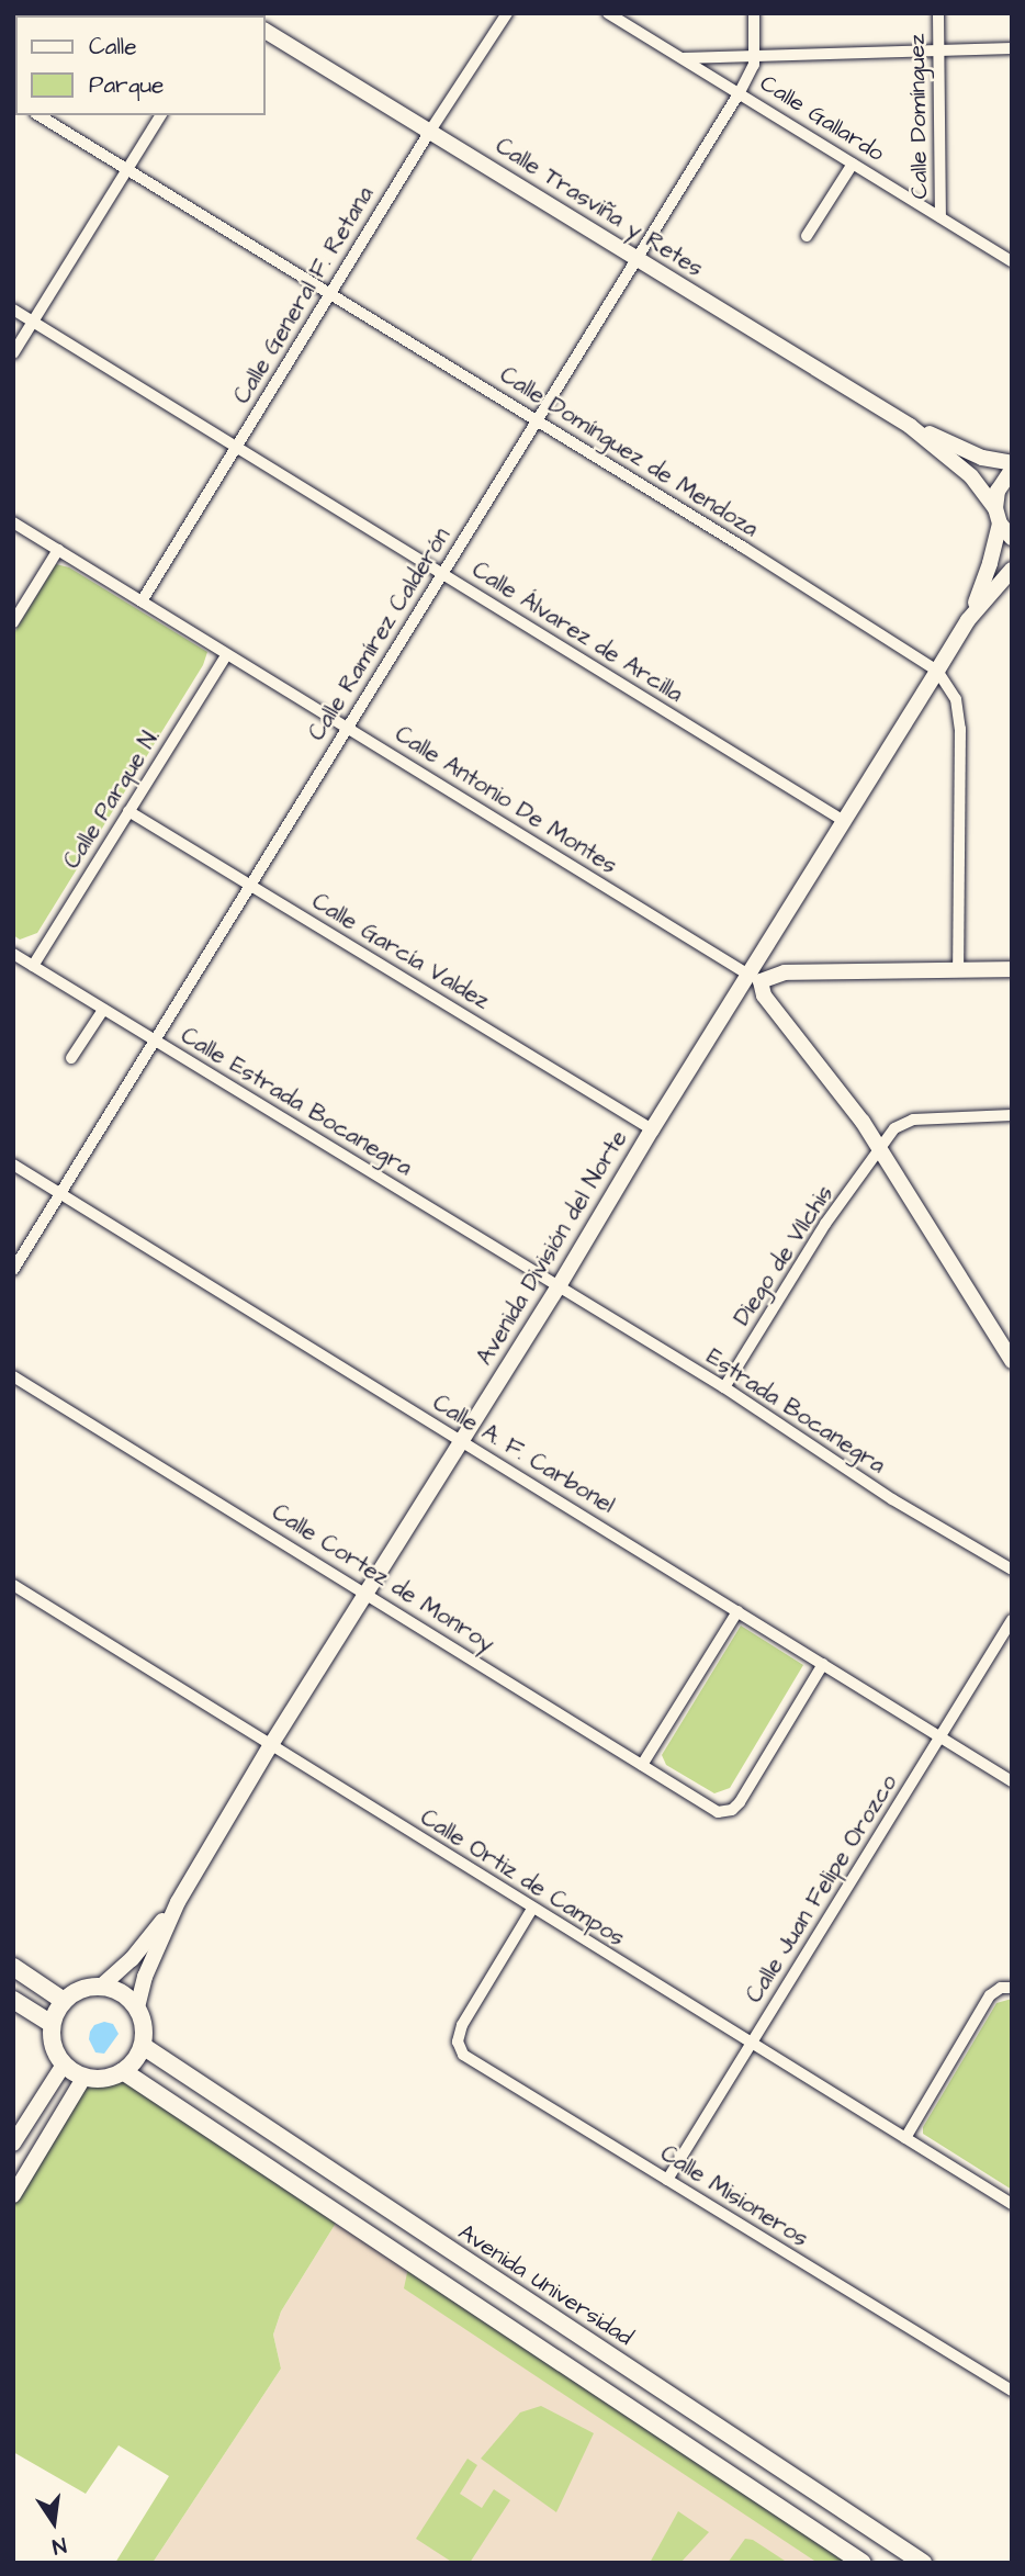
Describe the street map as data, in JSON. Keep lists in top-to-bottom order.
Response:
{
  "streets": {
    "main road": ["Calle Trasviña y Retes", "Avenida División del Norte", "Avenida Universidad"],
    "street": [
      "Calle Domínguez",
      "Calle Gallardo",
      "Calle General F. Retana",
      "Calle Domínguez de Mendoza",
      "Calle Álvarez de Arcilla",
      "Calle Ramírez Calderón",
      "Calle Parque N.",
      "Calle Antonio De Montes",
      "Calle García Valdez",
      "Calle Estrada Bocanegra",
      "Diego de VIlchis",
      "Estrada Bocanegra",
      "Calle A. F. Carbonel",
      "Calle Cortez de Monroy",
      "Calle Ortiz de Campos",
      "Calle Juan Felipe Orozco",
      "Calle Misioneros"
    ]
  },
  "crossings": [
    ["Calle Domínguez", "Calle Gallardo"],
    ["Calle Gallardo", "Calle Ramírez Calderón"],
    ["Calle Trasviña y Retes", "Calle General F. Retana"],
    ["Calle Trasviña y Retes", "Calle Ramírez Calderón"],
    ["Calle Trasviña y Retes", "Avenida División del Norte"],
    ["Calle General F. Retana", "Calle Domínguez de Mendoza"],
    ["Calle General F. Retana", "Calle Álvarez de Arcilla"],
    ["Calle General F. Retana", "Calle Antonio De Montes"],
    ["Calle Domínguez de Mendoza", "Calle Ramírez Calderón"],
    ["Calle Domínguez de Mendoza", "Avenida División del Norte"],
    ["Calle Álvarez de Arcilla", "Calle Ramírez Calderón"],
    ["Calle Álvarez de Arcilla", "Avenida División del Norte"],
    ["Calle Ramírez Calderón", "Calle Antonio De Montes"],
    ["Calle Ramírez Calderón", "Calle García Valdez"],
    ["Calle Ramírez Calderón", "Calle Estrada Bocanegra"],
    ["Calle Ramírez Calderón", "Calle A. F. Carbonel"],
    ["Calle Parque N.", "Calle Antonio De Montes"],
    ["Calle Parque N.", "Calle García Valdez"],
    ["Calle Parque N.", "Calle Estrada Bocanegra"],
    ["Calle Antonio De Montes", "Avenida División del Norte"],
    ["Calle García Valdez", "Avenida División del Norte"],
    ["Calle Estrada Bocanegra", "Avenida División del Norte"],
    ["Calle Estrada Bocanegra", "Estrada Bocanegra"],
    ["Avenida División del Norte", "Estrada Bocanegra"],
    ["Avenida División del Norte", "Calle A. F. Carbonel"],
    ["Avenida División del Norte", "Calle Cortez de Monroy"],
    ["Avenida División del Norte", "Calle Ortiz de Campos"],
    ["Avenida División del Norte", "Avenida Universidad"],
    ["Diego de VIlchis", "Estrada Bocanegra"],
    ["Calle A. F. Carbonel", "Calle Cortez de Monroy"],
    ["Calle A. F. Carbonel", "Calle Juan Felipe Orozco"],
    ["Calle Ortiz de Campos", "Calle Juan Felipe Orozco"],
    ["Calle Ortiz de Campos", "Calle Misioneros"],
    ["Calle Juan Felipe Orozco", "Calle Misioneros"]
  ],
  "legend": ["Calle", "Parque"],
  "north": "bottom"
}
